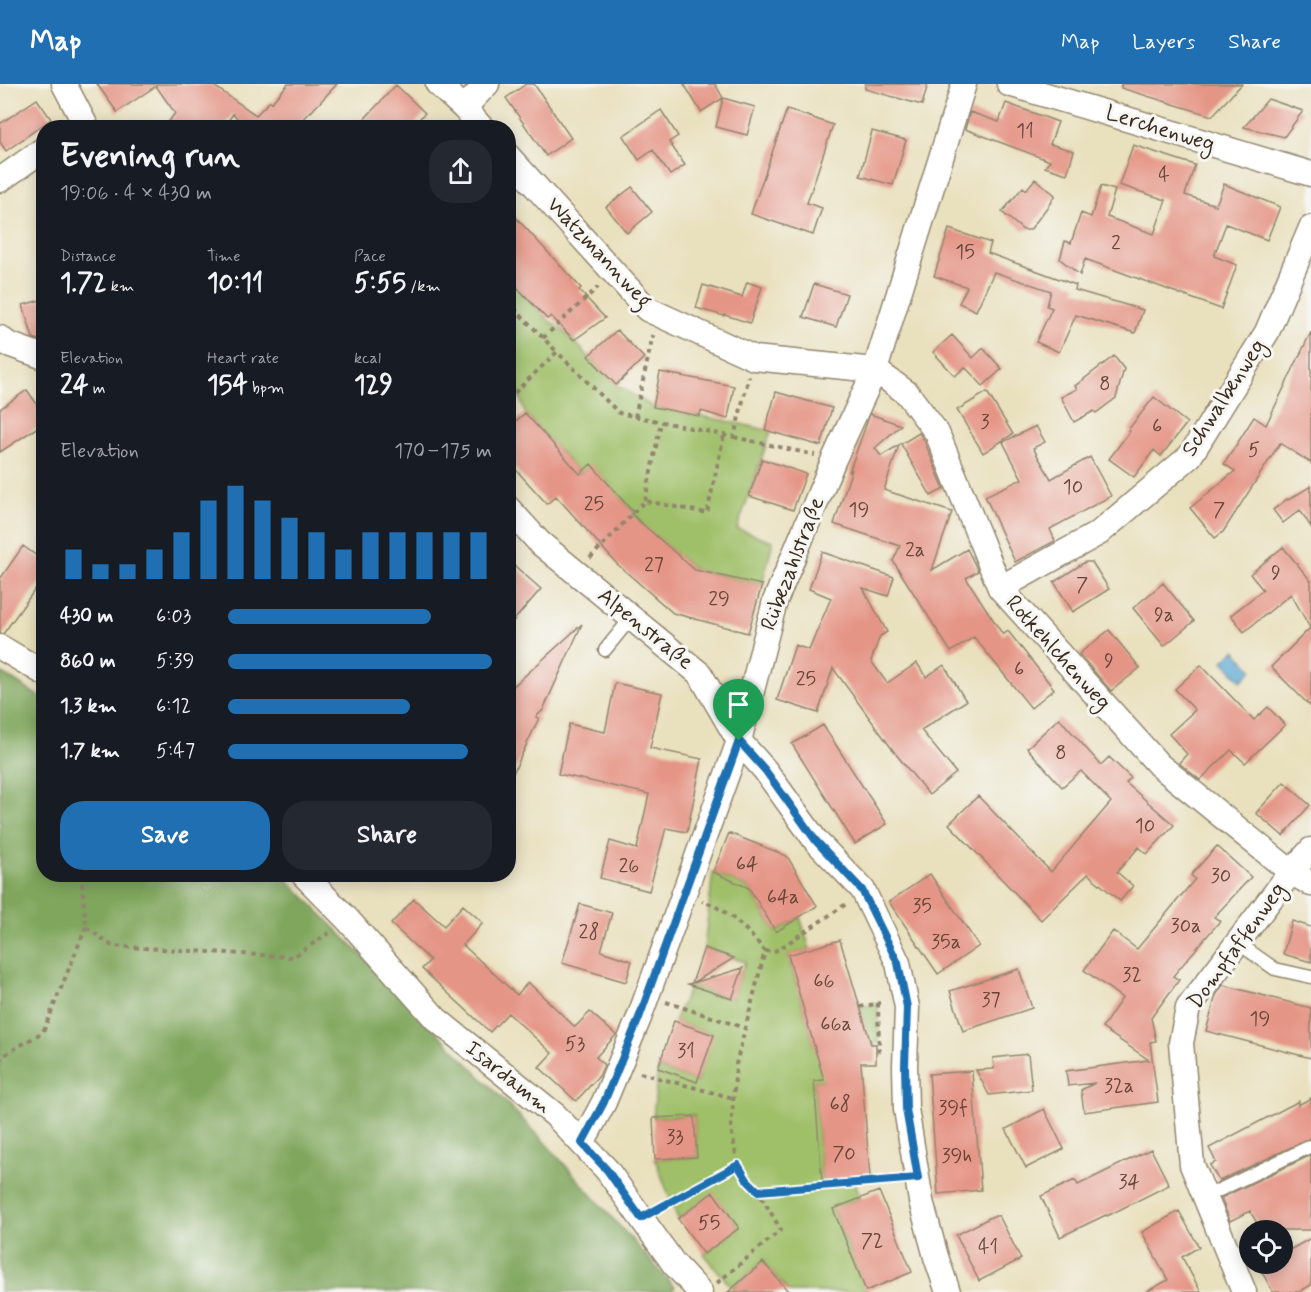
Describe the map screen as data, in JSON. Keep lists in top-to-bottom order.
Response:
{
  "streets": {
    "street": [
      "Lerchenweg",
      "Watzmannweg",
      "Schwalbenweg",
      "Rübezahlstraße",
      "Alpenstraße",
      "Rotkehlchenweg",
      "Dompfaffenweg",
      "Isardamm"
    ]
  },
  "crossings": [
    ["Watzmannweg", "Rübezahlstraße"],
    ["Watzmannweg", "Rotkehlchenweg"],
    ["Schwalbenweg", "Rotkehlchenweg"],
    ["Rübezahlstraße", "Alpenstraße"],
    ["Rübezahlstraße", "Rotkehlchenweg"],
    ["Rübezahlstraße", "Isardamm"],
    ["Rotkehlchenweg", "Dompfaffenweg"]
  ],
  "house_numbers": [
    "11",
    "4",
    "2",
    "15",
    "8",
    "3",
    "6",
    "5",
    "10",
    "25",
    "19",
    "7",
    "2a",
    "27",
    "9",
    "7",
    "29",
    "9a",
    "9",
    "6",
    "25",
    "8",
    "10",
    "64",
    "26",
    "30",
    "64a",
    "35",
    "30a",
    "28",
    "35a",
    "32",
    "66",
    "37",
    "19",
    "66a",
    "53",
    "31",
    "32a",
    "68",
    "39f",
    "33",
    "70",
    "39h",
    "34",
    "55",
    "72",
    "41"
  ],
  "page": {
    "header": "Map",
    "nav": ["Map", "Layers", "Share"],
    "heading": ["Evening run", "19:06 · 4 × 430 m"],
    "stats": [
      ["Distance", "1.72 km"],
      ["Time", "10:11"],
      ["Pace", "5:55 /km"],
      ["Elevation", "24 m"],
      ["Heart rate", "154 bpm"],
      ["kcal", "129"]
    ],
    "chart": ["Elevation", "170–175 m"],
    "list": [
      {
        "name": "430 m",
        "note": "6:03"
      },
      {
        "name": "860 m",
        "note": "5:39"
      },
      {
        "name": "1.3 km",
        "note": "6:12"
      },
      {
        "name": "1.7 km",
        "note": "5:47"
      }
    ],
    "buttons": ["Save", "Share"]
  }
}
